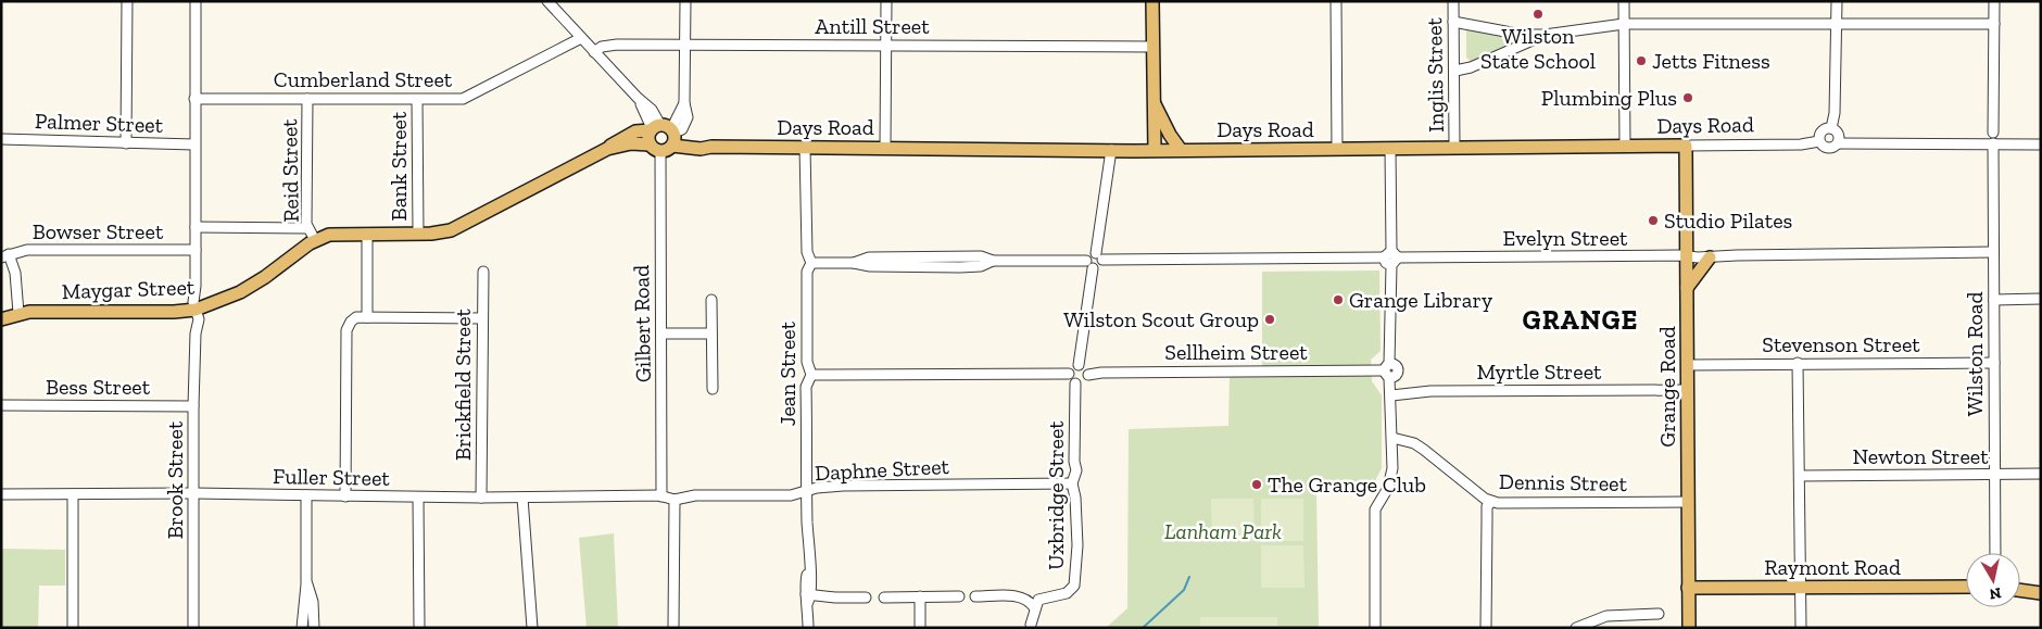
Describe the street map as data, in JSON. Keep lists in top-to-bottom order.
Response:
{
  "streets": {
    "main road": [
      "Days Road",
      "Maygar Street",
      "Grange Road",
      "Raymont Road"
    ],
    "street": [
      "Antill Street",
      "Inglis Street",
      "Cumberland Street",
      "Palmer Street",
      "Bank Street",
      "Reid Street",
      "Bowser Street",
      "Evelyn Street",
      "Gilbert Road",
      "Stevenson Street",
      "Sellheim Street",
      "Wilston Road",
      "Myrtle Street",
      "Jean Street",
      "Brickfield Street",
      "Bess Street",
      "Newton Street",
      "Daphne Street",
      "Fuller Street",
      "Brook Street",
      "Dennis Street",
      "Uxbridge Street"
    ]
  },
  "crossings": [
    ["Inglis Street", "Days Road"],
    ["Cumberland Street", "Bank Street"],
    ["Cumberland Street", "Reid Street"],
    ["Cumberland Street", "Brook Street"],
    ["Palmer Street", "Brook Street"],
    ["Days Road", "Maygar Street"],
    ["Days Road", "Jean Street"],
    ["Days Road", "Grange Road"],
    ["Bank Street", "Maygar Street"],
    ["Reid Street", "Maygar Street"],
    ["Bowser Street", "Brook Street"],
    ["Evelyn Street", "Wilston Road"],
    ["Evelyn Street", "Grange Road"],
    ["Maygar Street", "Gilbert Road"],
    ["Maygar Street", "Brook Street"],
    ["Gilbert Road", "Daphne Street"],
    ["Gilbert Road", "Fuller Street"],
    ["Stevenson Street", "Wilston Road"],
    ["Stevenson Street", "Grange Road"],
    ["Sellheim Street", "Uxbridge Street"],
    ["Wilston Road", "Newton Street"],
    ["Myrtle Street", "Grange Road"],
    ["Jean Street", "Daphne Street"],
    ["Brickfield Street", "Fuller Street"],
    ["Bess Street", "Brook Street"],
    ["Grange Road", "Dennis Street"],
    ["Grange Road", "Raymont Road"],
    ["Daphne Street", "Fuller Street"],
    ["Daphne Street", "Uxbridge Street"],
    ["Fuller Street", "Brook Street"]
  ],
  "districts": ["GRANGE"],
  "parks": ["Lanham Park"],
  "places": [
    "Wilston State School",
    "Jetts Fitness",
    "Plumbing Plus",
    "Studio Pilates",
    "Grange Library",
    "Wilston Scout Group",
    "The Grange Club"
  ],
  "north": "bottom"
}
